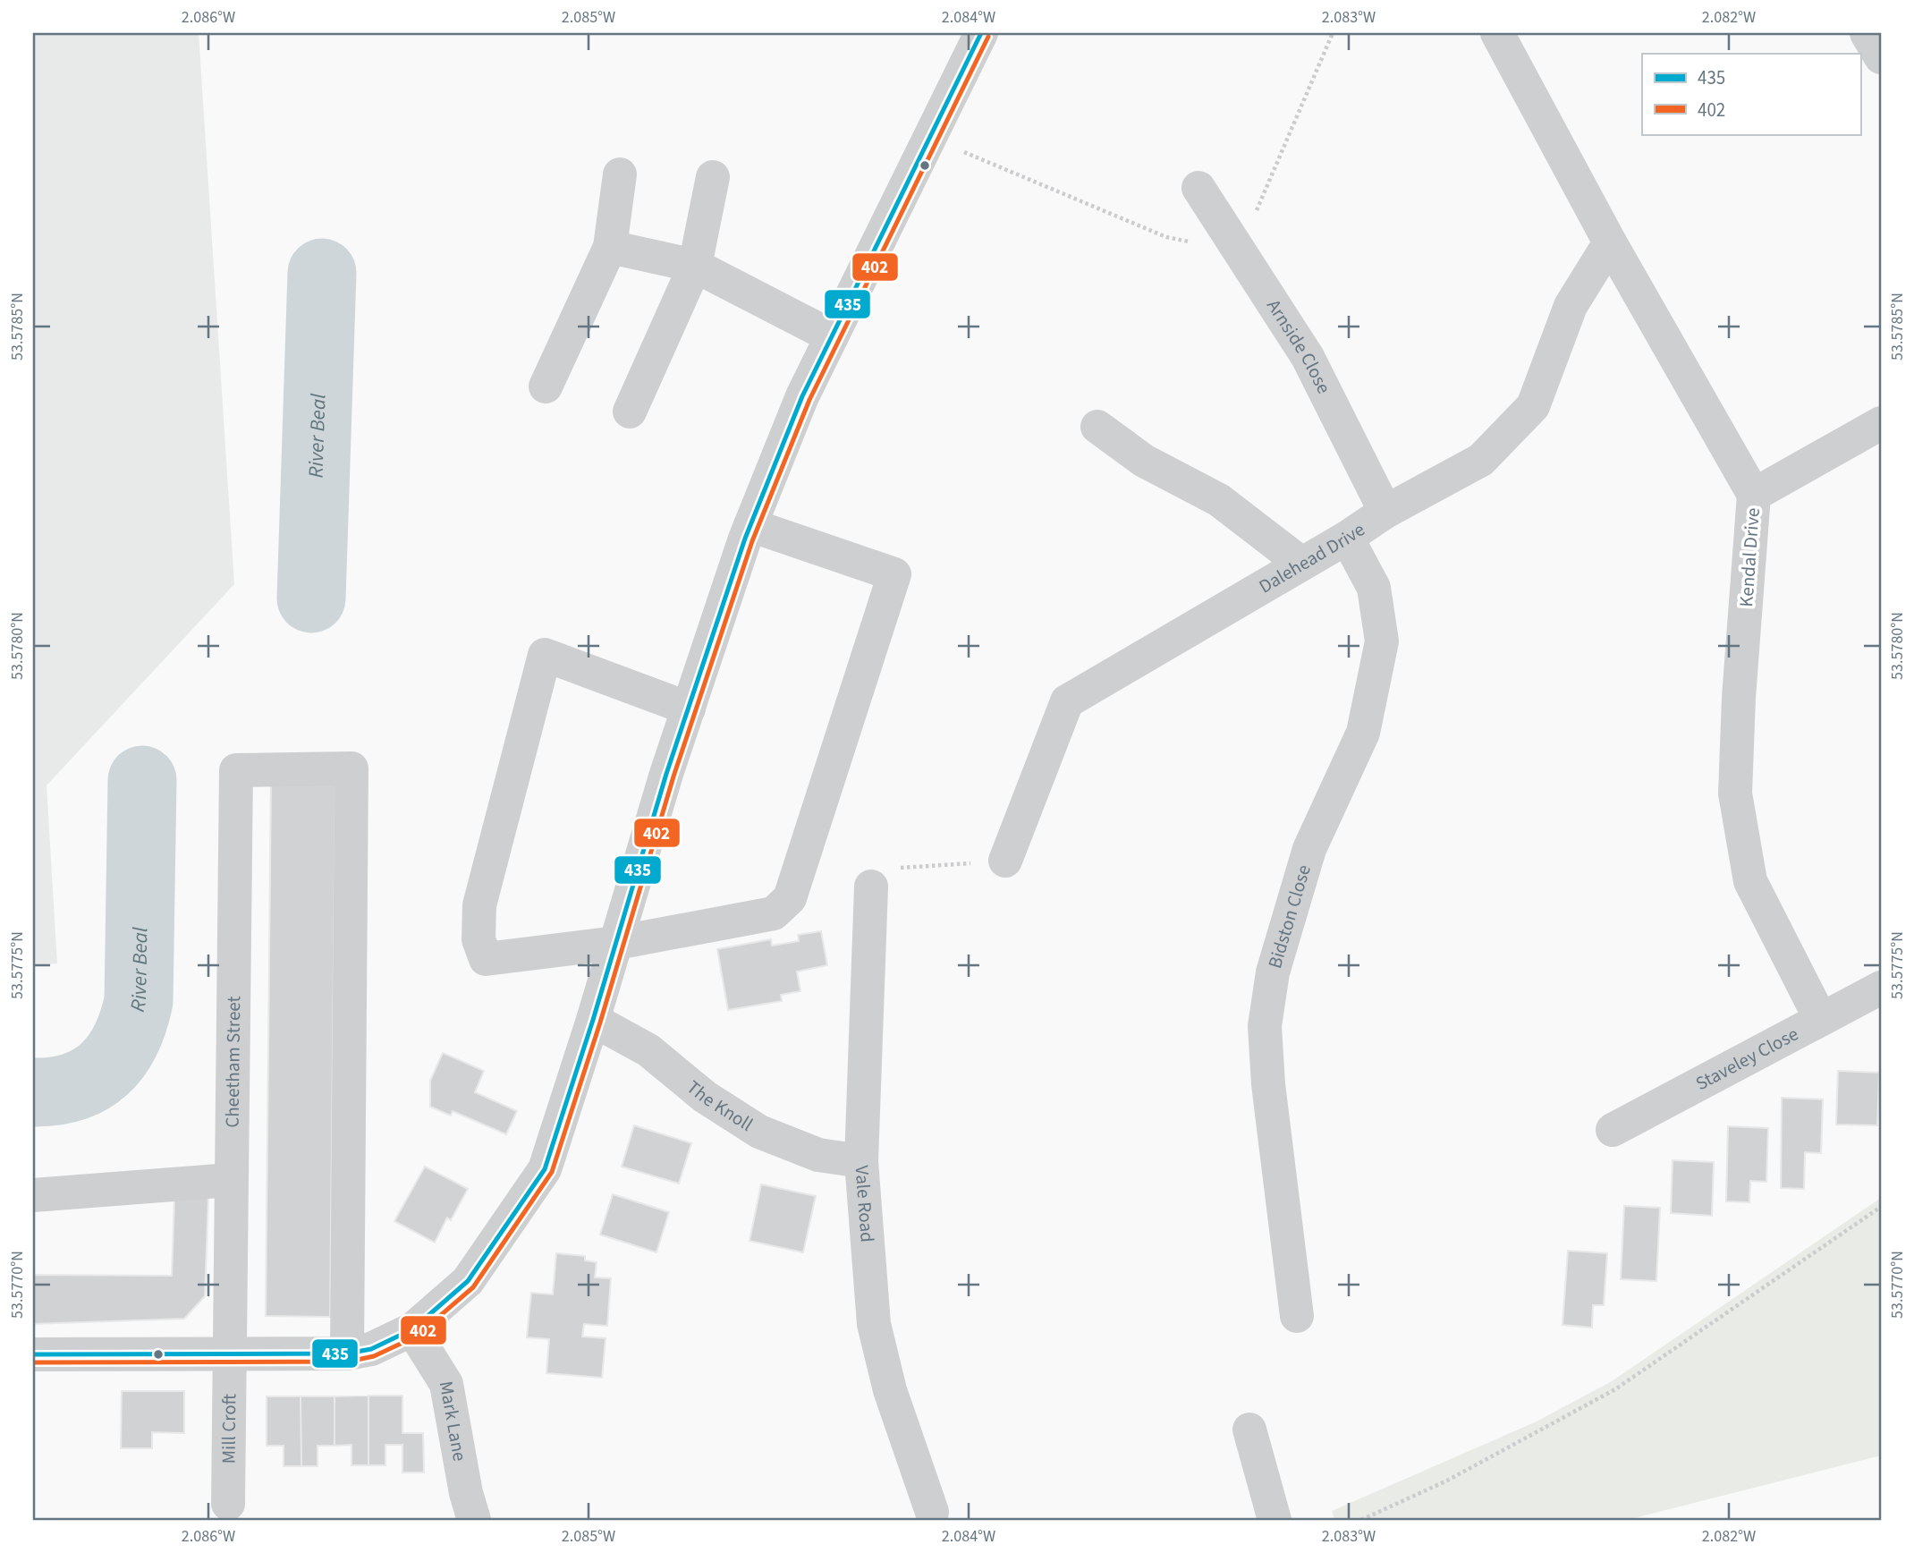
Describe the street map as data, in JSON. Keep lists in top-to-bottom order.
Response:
{
  "streets": {
    "street": [
      "Arnside Close",
      "Dalehead Drive",
      "Kendal Drive",
      "Bidston Close",
      "Staveley Close",
      "Cheetham Street",
      "The Knoll",
      "Vale Road",
      "Mark Lane",
      "Mill Croft"
    ]
  },
  "crossings": [
    ["Arnside Close", "Dalehead Drive"],
    ["Dalehead Drive", "Kendal Drive"],
    ["Dalehead Drive", "Bidston Close"],
    ["Kendal Drive", "Staveley Close"],
    ["Cheetham Street", "Mill Croft"],
    ["The Knoll", "Vale Road"]
  ],
  "water": ["River Beal"],
  "lines": ["transit line 435", "transit line 402"],
  "legend": ["435", "402"],
  "coordinates": [
    "2.086°W",
    "2.085°W",
    "2.084°W",
    "2.083°W",
    "2.082°W",
    "53.5785°N",
    "53.5780°N",
    "53.5775°N",
    "53.5770°N"
  ]
}
